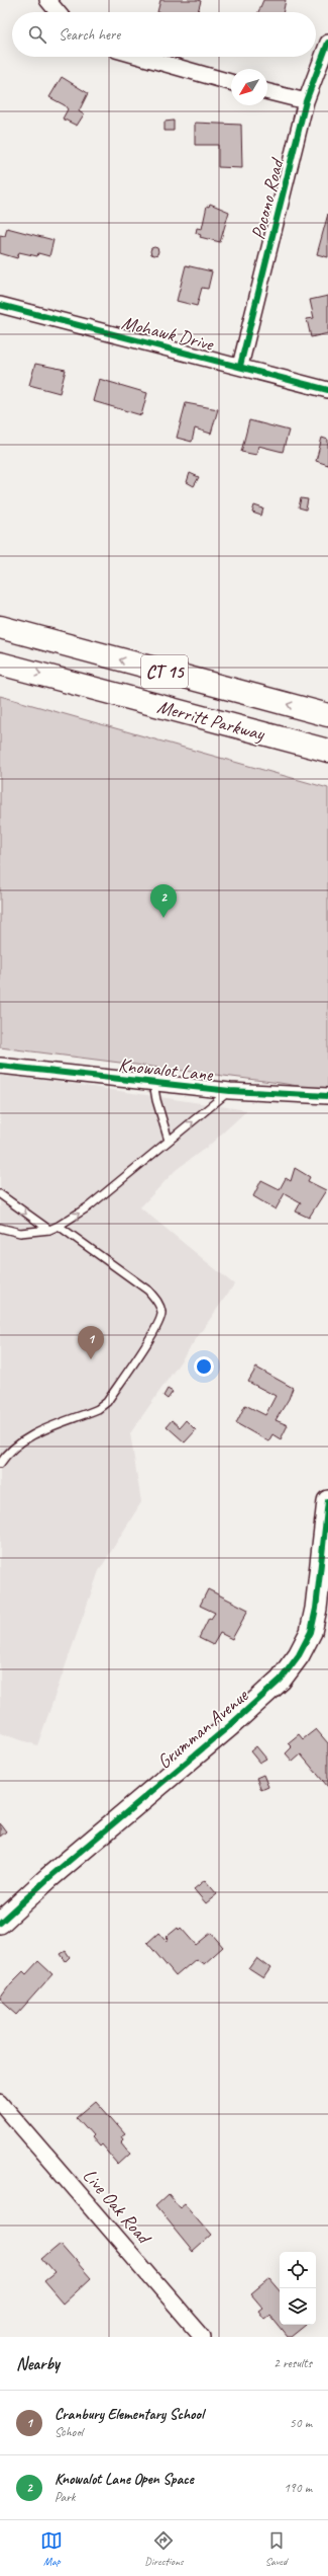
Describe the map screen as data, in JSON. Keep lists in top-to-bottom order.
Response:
{
  "streets": {
    "highway": ["CT 15", "Merritt Parkway"],
    "street": [
      "Pocono Road",
      "Mohawk Drive",
      "Knowalot Lane",
      "Grumman Avenue",
      "Live Oak Road"
    ]
  },
  "crossings": [
    ["Pocono Road", "Mohawk Drive"]
  ],
  "north": "bottom left",
  "page": {
    "search": "Search here",
    "pins": ["2", "1"],
    "heading": ["Nearby", "2 results"],
    "list": [
      {
        "mark": "1",
        "name": "Cranbury Elementary School",
        "note": "School",
        "value": "50 m"
      },
      {
        "mark": "2",
        "name": "Knowalot Lane Open Space",
        "note": "Park",
        "value": "190 m"
      }
    ],
    "nav": ["Map", "Directions", "Saved"]
  }
}
